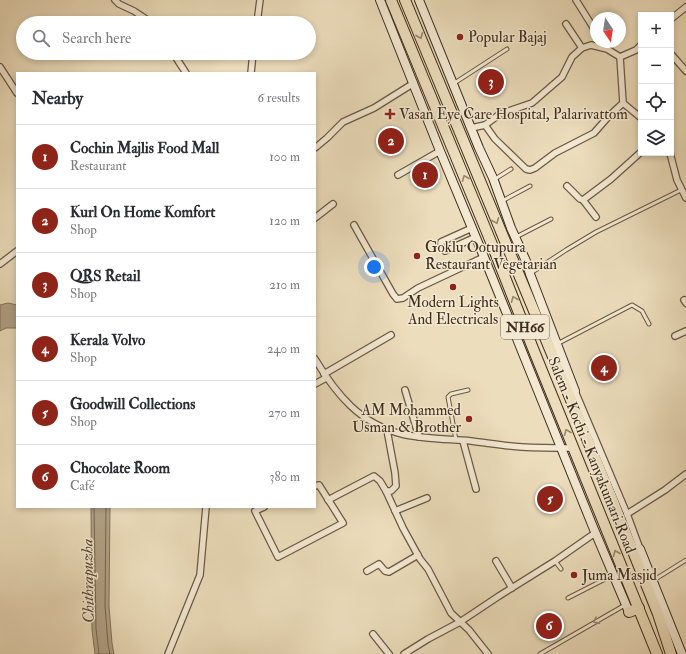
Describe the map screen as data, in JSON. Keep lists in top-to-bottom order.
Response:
{
  "streets": {
    "highway": ["NH66", "Salem - Kochi - Kanyakumari Road"]
  },
  "water": ["Chithrapuzha"],
  "places": {
    "other": [
      "Popular Bajaj",
      "Goklu Ootupura Restaurant Vegetarian",
      "Modern Lights And Electricals",
      "AM Mohammed Usman & Brother",
      "Juma Masjid"
    ],
    "health": ["Vasan Eye Care Hospital, Palarivattom"]
  },
  "north": "bottom",
  "page": {
    "map_buttons": ["+", "−"],
    "search": "Search here",
    "pins": [
      "3",
      "2",
      "1",
      "4",
      "5",
      "6"
    ],
    "heading": ["Nearby", "6 results"],
    "list": [
      {
        "mark": "1",
        "name": "Cochin Majlis Food Mall",
        "note": "Restaurant",
        "value": "100 m"
      },
      {
        "mark": "2",
        "name": "Kurl On Home Komfort",
        "note": "Shop",
        "value": "120 m"
      },
      {
        "mark": "3",
        "name": "QRS Retail",
        "note": "Shop",
        "value": "210 m"
      },
      {
        "mark": "4",
        "name": "Kerala Volvo",
        "note": "Shop",
        "value": "240 m"
      },
      {
        "mark": "5",
        "name": "Goodwill Collections",
        "note": "Shop",
        "value": "270 m"
      },
      {
        "mark": "6",
        "name": "Chocolate Room",
        "note": "Café",
        "value": "380 m"
      }
    ]
  }
}
